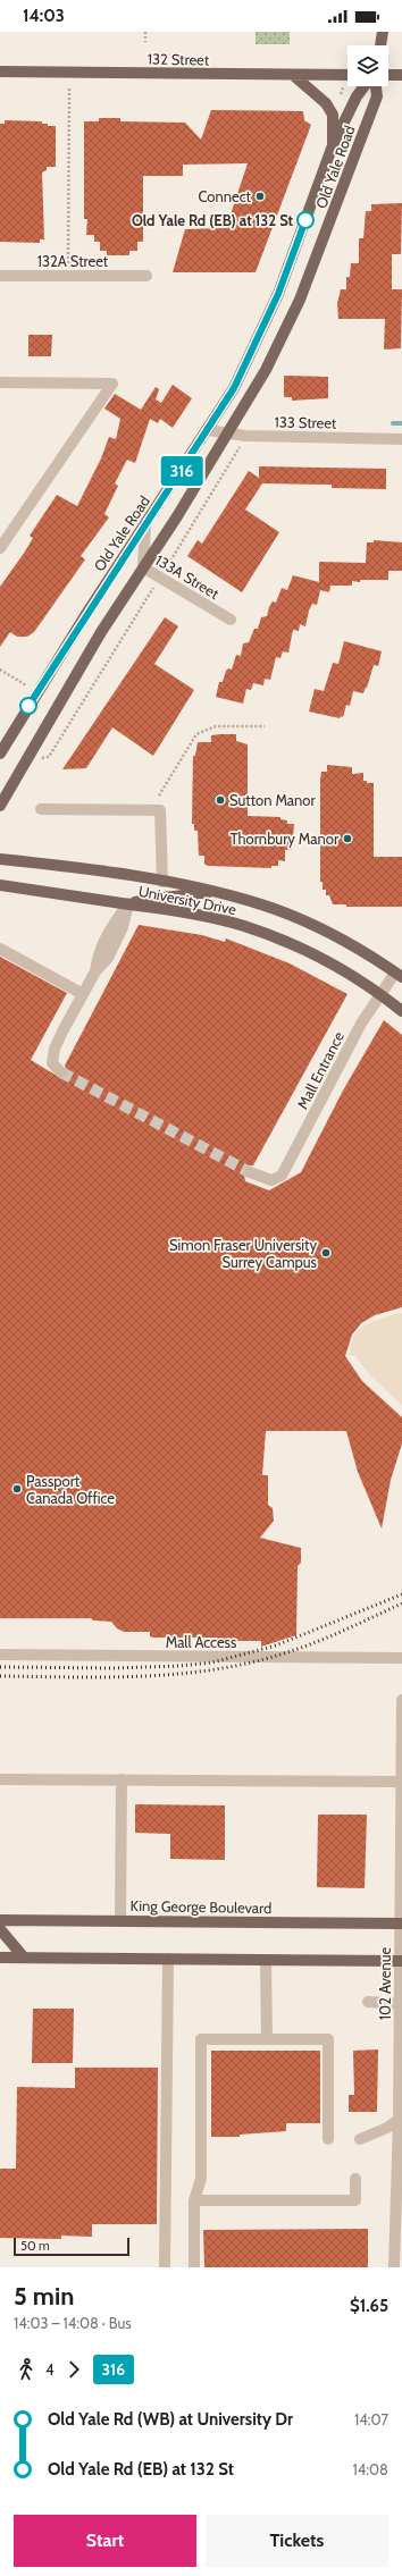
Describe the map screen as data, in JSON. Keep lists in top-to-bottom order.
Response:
{
  "streets": {
    "main road": [
      "132 Street",
      "Old Yale Road",
      "University Drive",
      "King George Boulevard"
    ],
    "street": [
      "132A Street",
      "133 Street",
      "133A Street",
      "Mall Entrance",
      "Mall Access",
      "102 Avenue"
    ]
  },
  "crossings": [
    ["Old Yale Road", "133 Street"],
    ["Old Yale Road", "133A Street"],
    ["University Drive", "Mall Entrance"],
    ["King George Boulevard", "102 Avenue"]
  ],
  "places": [
    "Connect",
    "Old Yale Rd (EB) at 132 St",
    "Sutton Manor",
    "Thornbury Manor",
    "Simon Fraser University Surrey Campus",
    "Passport Canada Office"
  ],
  "lines": ["bus line 316"],
  "scale_bar": "50 m",
  "page": {
    "status": "14:03",
    "on_map": "316",
    "scale": "50 m",
    "heading": ["5 min", "14:03 – 14:08 · Bus", "$1.65"],
    "legs": ["4", "316"],
    "list": [
      {
        "name": "Old Yale Rd (WB) at University Dr",
        "value": "14:07"
      },
      {
        "name": "Old Yale Rd (EB) at 132 St",
        "value": "14:08"
      }
    ],
    "buttons": ["Start", "Tickets"]
  }
}
